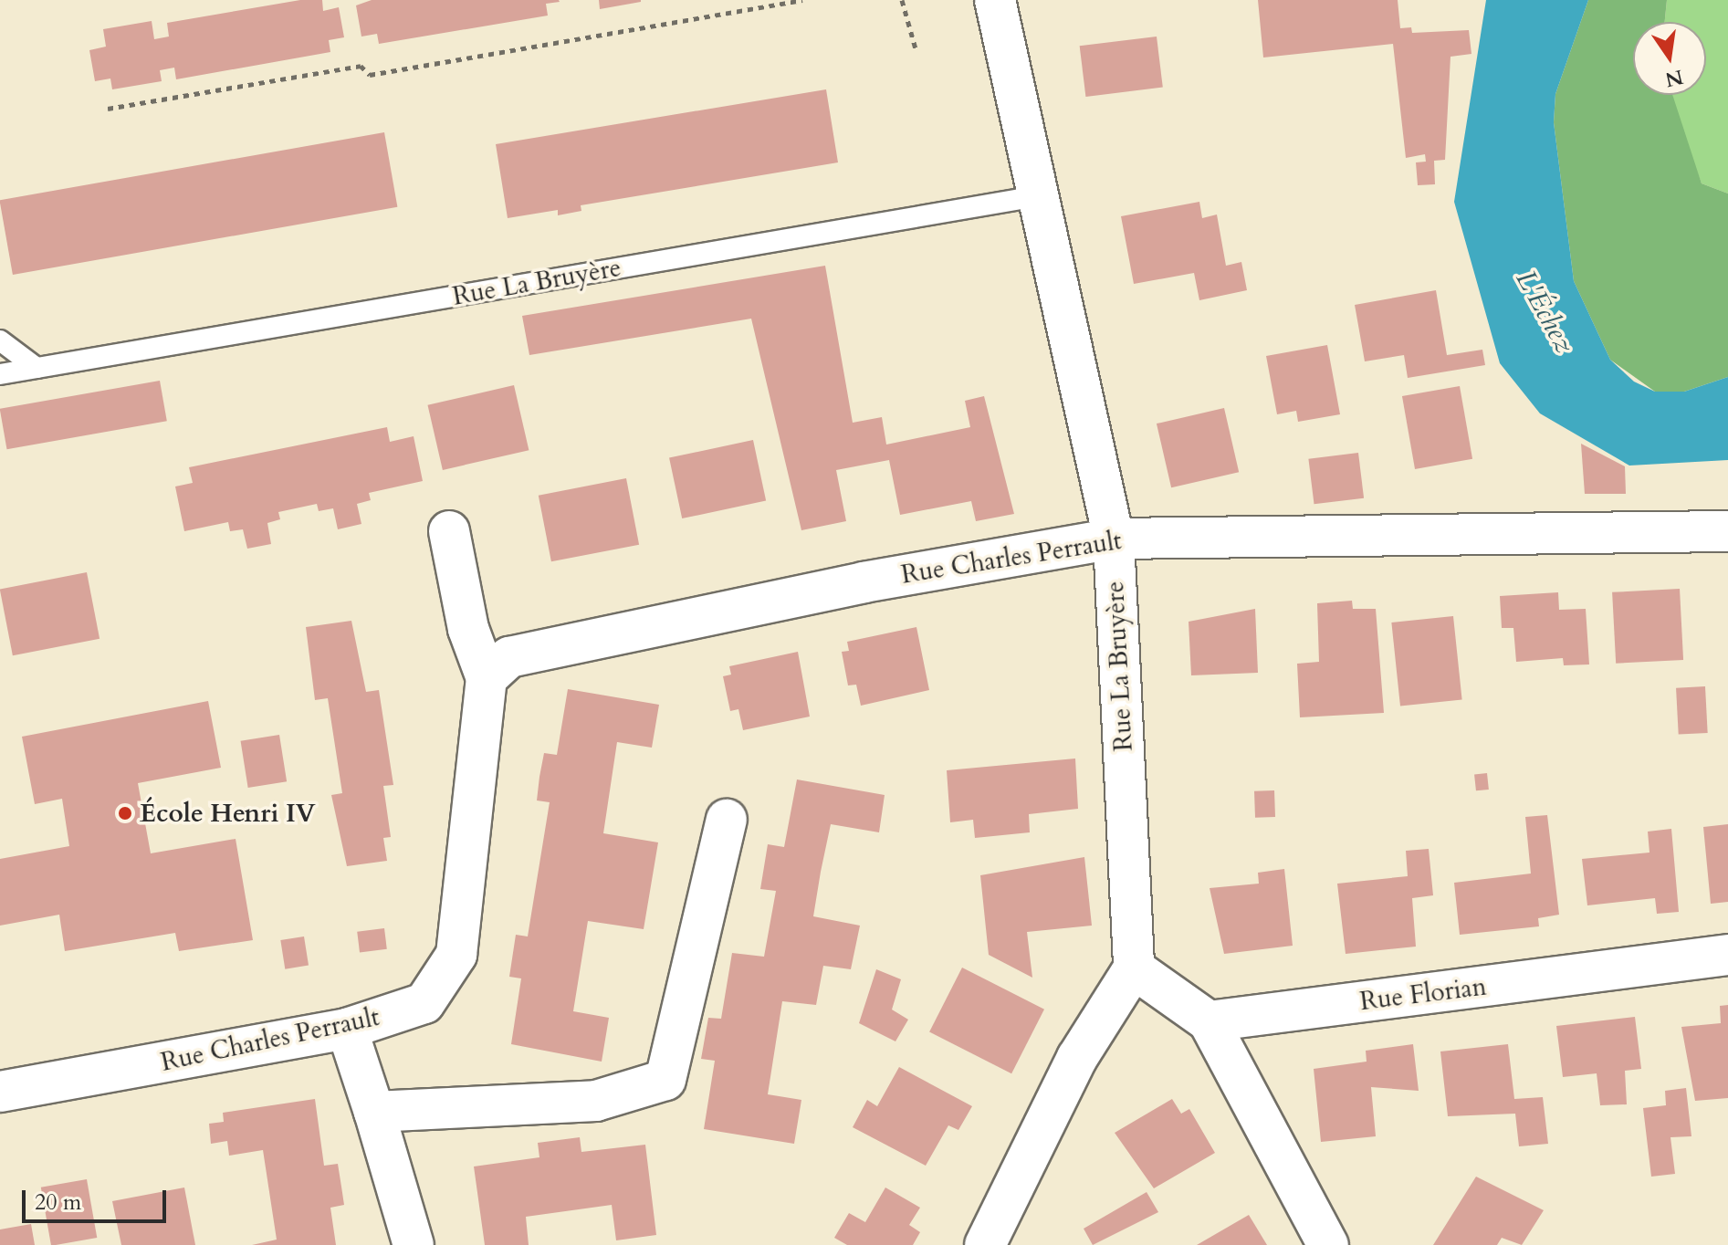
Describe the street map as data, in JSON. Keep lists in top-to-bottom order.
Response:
{
  "streets": {
    "street": ["Rue La Bruyère", "Rue Charles Perrault", "Rue Florian"]
  },
  "crossings": [
    ["Rue La Bruyère", "Rue Charles Perrault"]
  ],
  "water": ["L'Échez"],
  "places": ["École Henri IV"],
  "scale_bar": "20 m",
  "north": "bottom"
}
